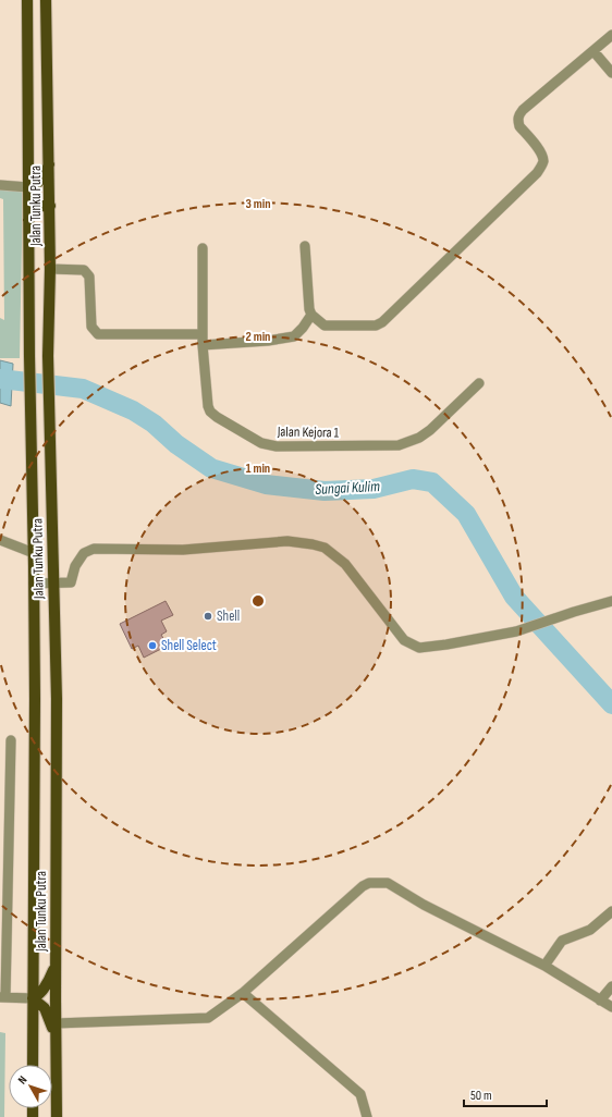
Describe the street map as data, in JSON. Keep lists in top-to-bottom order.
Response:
{
  "streets": {
    "main road": ["Jalan Tunku Putra"],
    "street": ["Jalan Kejora 1"]
  },
  "water": ["Sungai Kulim"],
  "places": ["Shell", "Shell Select"],
  "scale_bar": "50 m",
  "north": "top left",
  "rings": ["3 min", "2 min", "1 min"]
}
